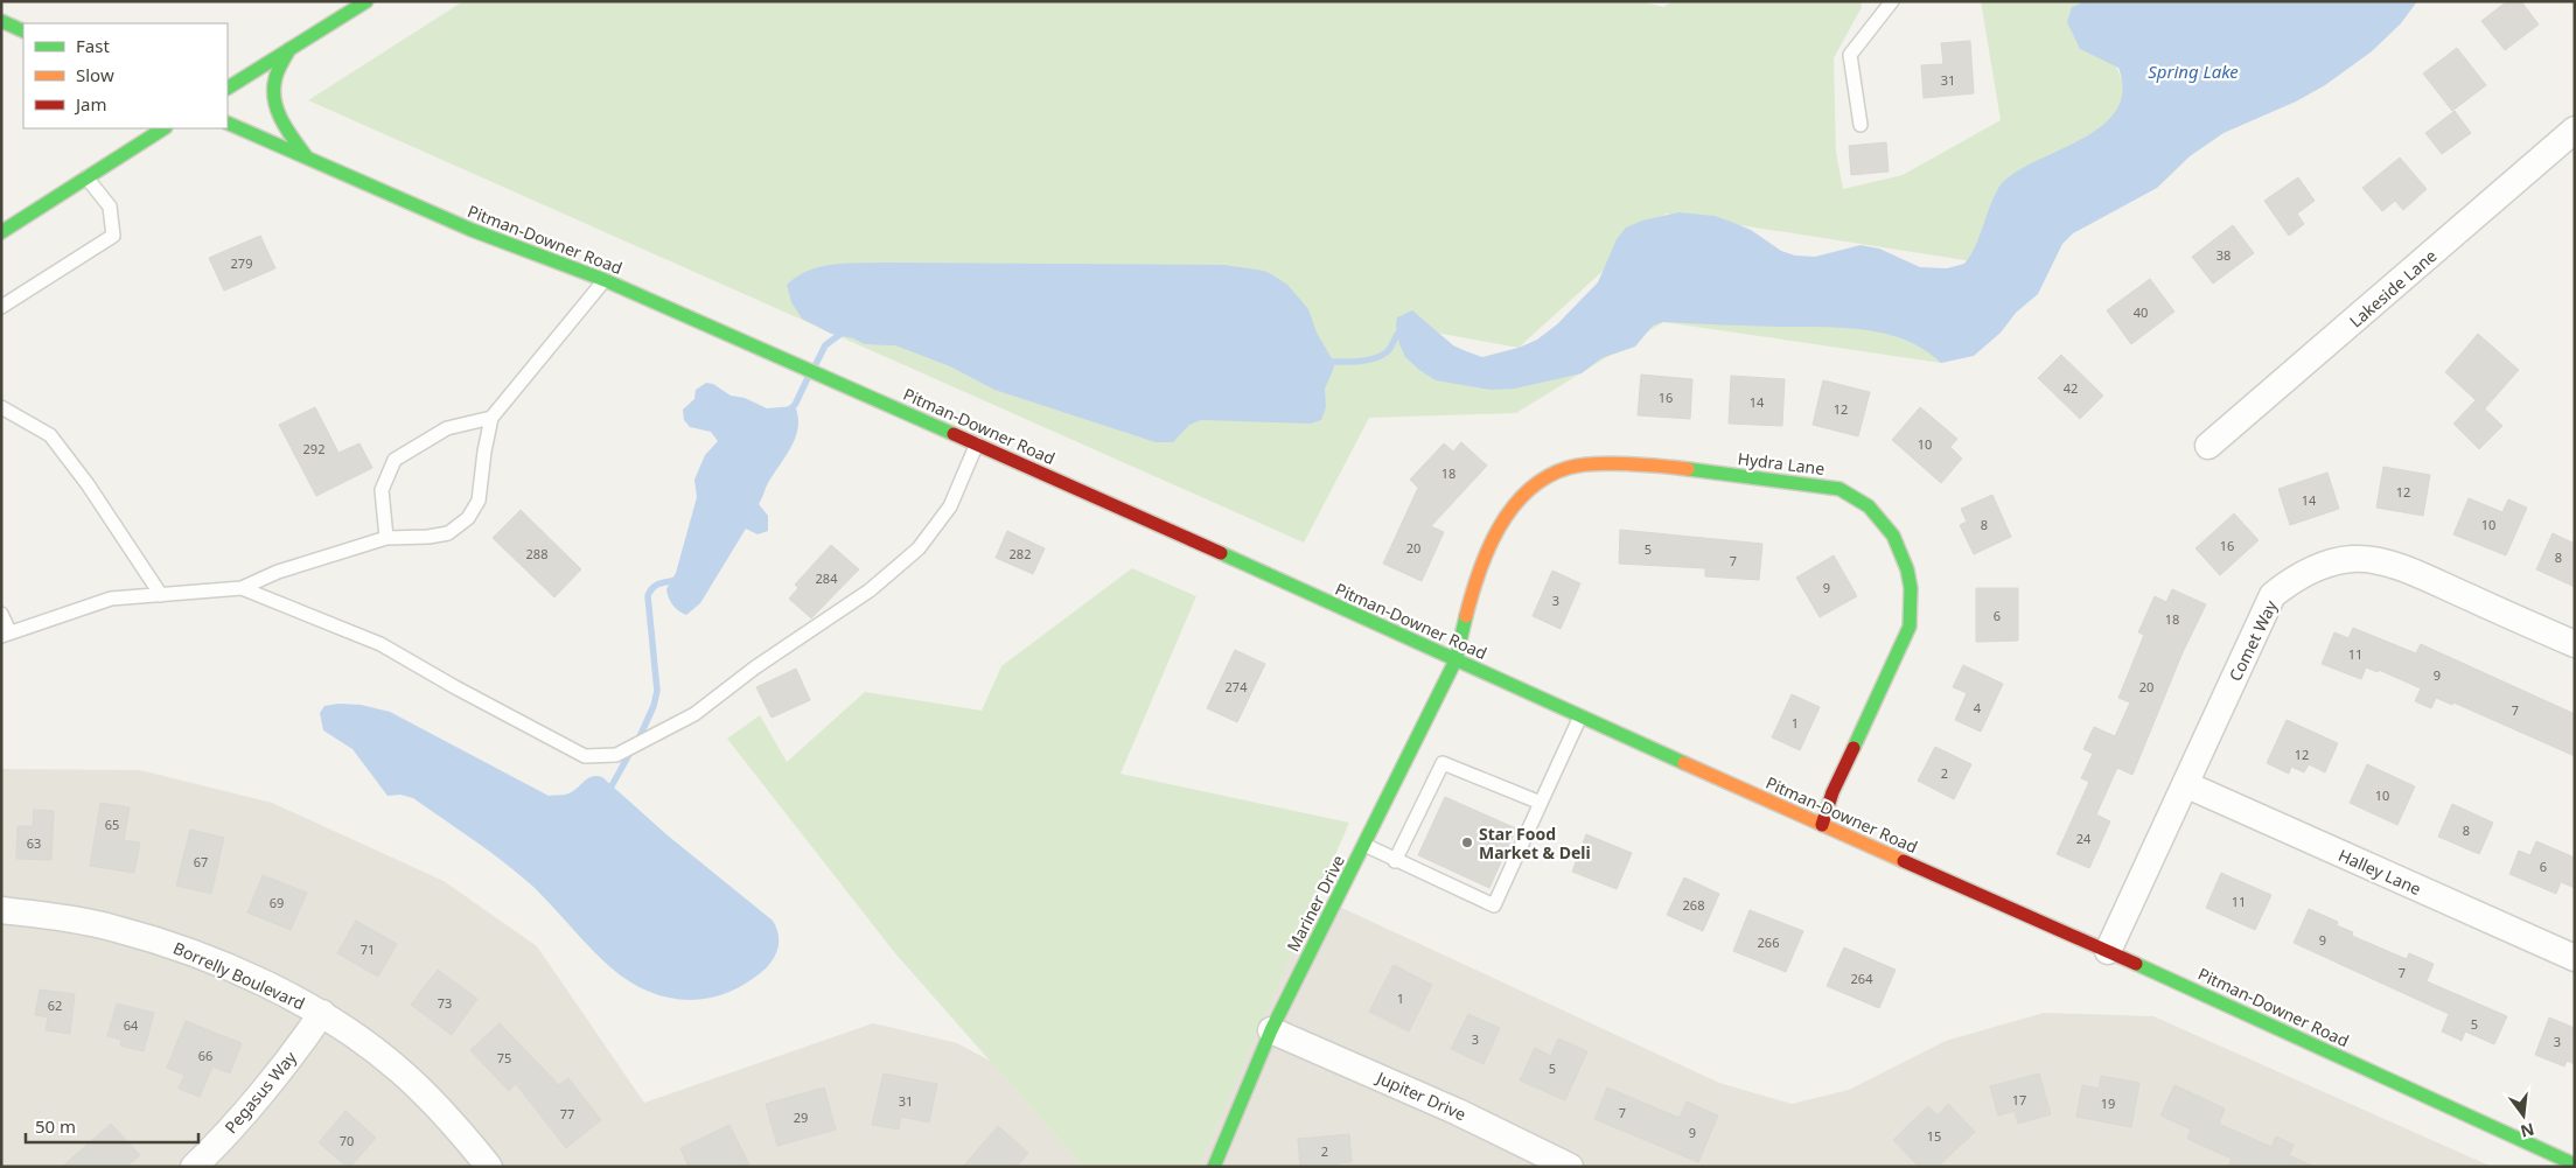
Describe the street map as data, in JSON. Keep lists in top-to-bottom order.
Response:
{
  "streets": {
    "street": [
      "Pitman-Downer Road",
      "Lakeside Lane",
      "Hydra Lane",
      "Comet Way",
      "Halley Lane",
      "Mariner Drive",
      "Borrelly Boulevard",
      "Pegasus Way",
      "Jupiter Drive"
    ]
  },
  "crossings": [
    ["Pitman-Downer Road", "Hydra Lane"],
    ["Pitman-Downer Road", "Comet Way"],
    ["Pitman-Downer Road", "Mariner Drive"],
    ["Hydra Lane", "Mariner Drive"],
    ["Comet Way", "Halley Lane"],
    ["Mariner Drive", "Jupiter Drive"],
    ["Borrelly Boulevard", "Pegasus Way"]
  ],
  "water": ["Spring Lake"],
  "places": ["Star Food Market & Deli"],
  "house_numbers": [
    "31",
    "38",
    "279",
    "40",
    "42",
    "16",
    "14",
    "12",
    "10",
    "292",
    "18",
    "12",
    "14",
    "8",
    "10",
    "16",
    "20",
    "5",
    "288",
    "282",
    "8",
    "7",
    "284",
    "9",
    "3",
    "6",
    "18",
    "11",
    "9",
    "274",
    "20",
    "4",
    "7",
    "1",
    "12",
    "2",
    "10",
    "65",
    "8",
    "24",
    "63",
    "67",
    "6",
    "11",
    "69",
    "268",
    "9",
    "266",
    "71",
    "7",
    "264",
    "1",
    "73",
    "62",
    "5",
    "64",
    "3",
    "3",
    "66",
    "75",
    "5",
    "17",
    "31",
    "19",
    "7",
    "77",
    "29",
    "9",
    "15",
    "70",
    "2"
  ],
  "legend": ["Fast", "Slow", "Jam"],
  "scale_bar": "50 m",
  "north": "bottom"
}
